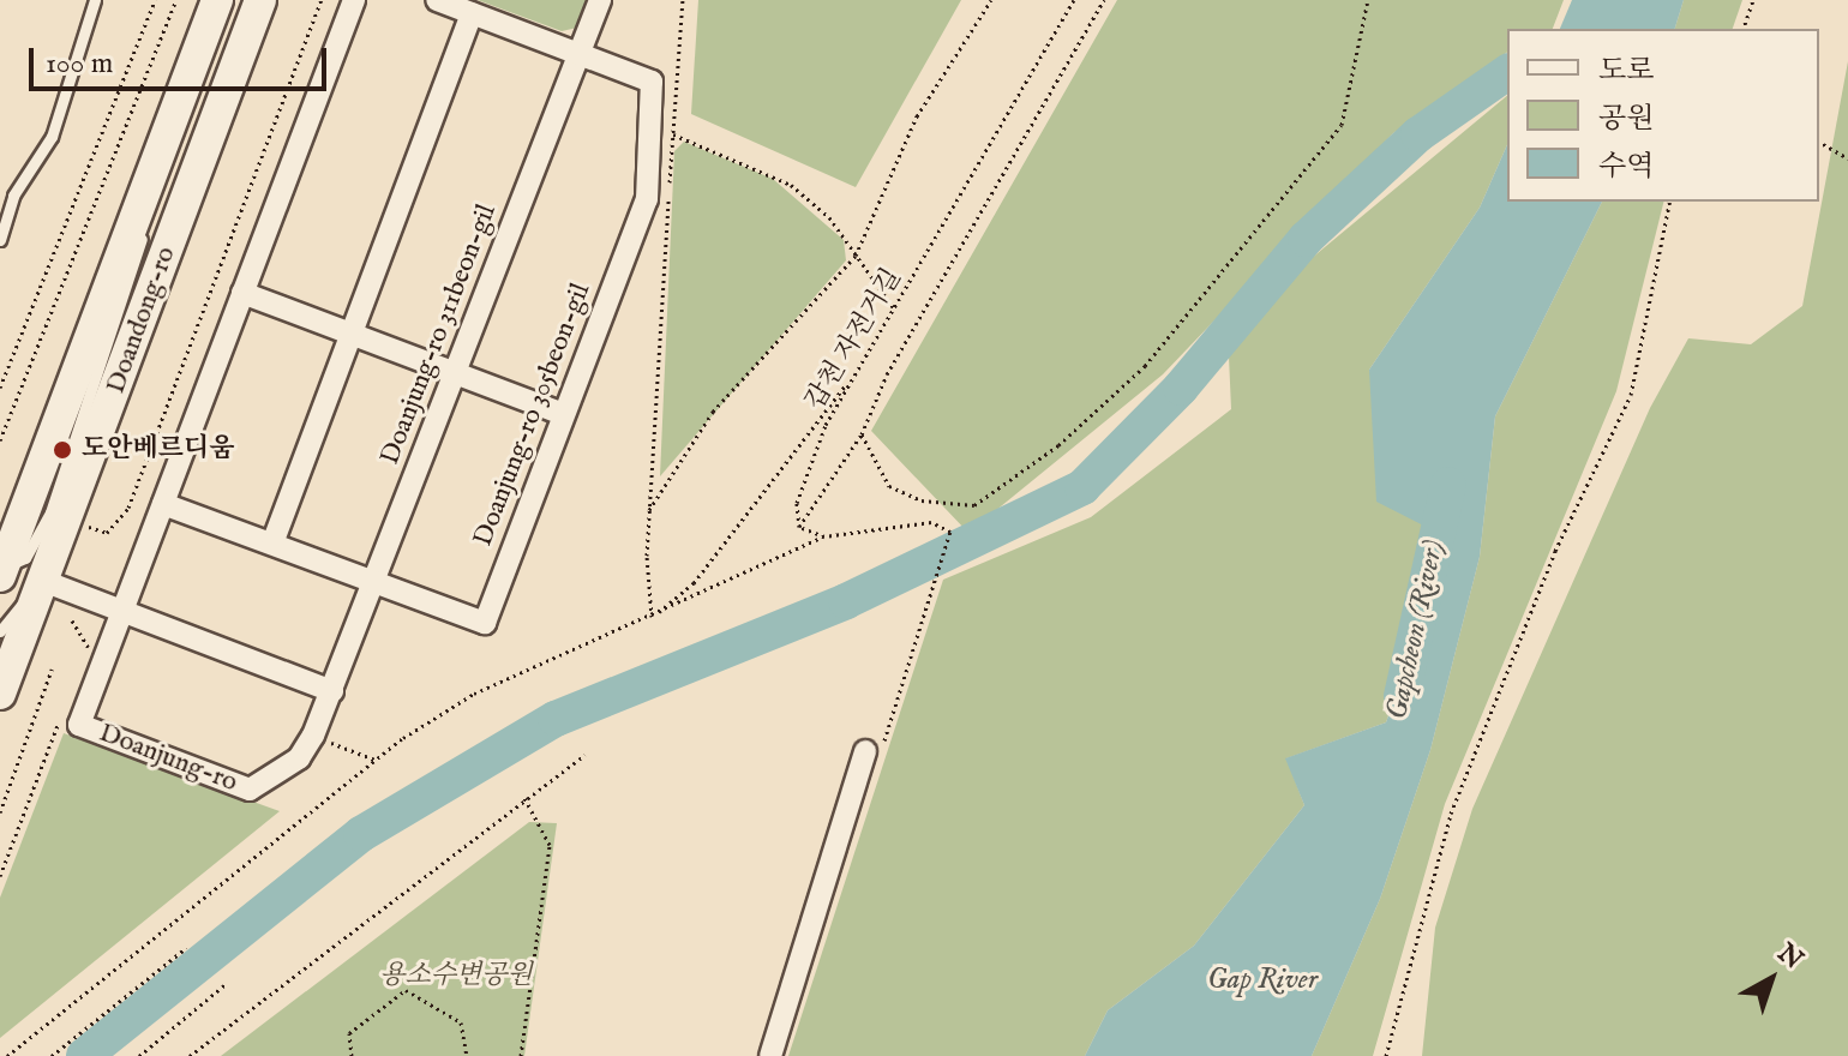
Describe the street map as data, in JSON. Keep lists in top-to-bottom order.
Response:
{
  "streets": {
    "main road": ["Doandong-ro"],
    "street": ["Doanjung-ro 311beon-gil", "Doanjung-ro 305beon-gil", "Doanjung-ro"],
    "path": ["갑천 자전거길"]
  },
  "crossings": [
    ["Doanjung-ro 311beon-gil", "Doanjung-ro 305beon-gil"],
    ["Doanjung-ro 311beon-gil", "Doanjung-ro"]
  ],
  "water": ["Gapcheon (River)", "Gap River"],
  "parks": ["용소수변공원"],
  "places": ["도안베르디움"],
  "legend": ["도로", "공원", "수역"],
  "scale_bar": "100 m",
  "north": "top right"
}
